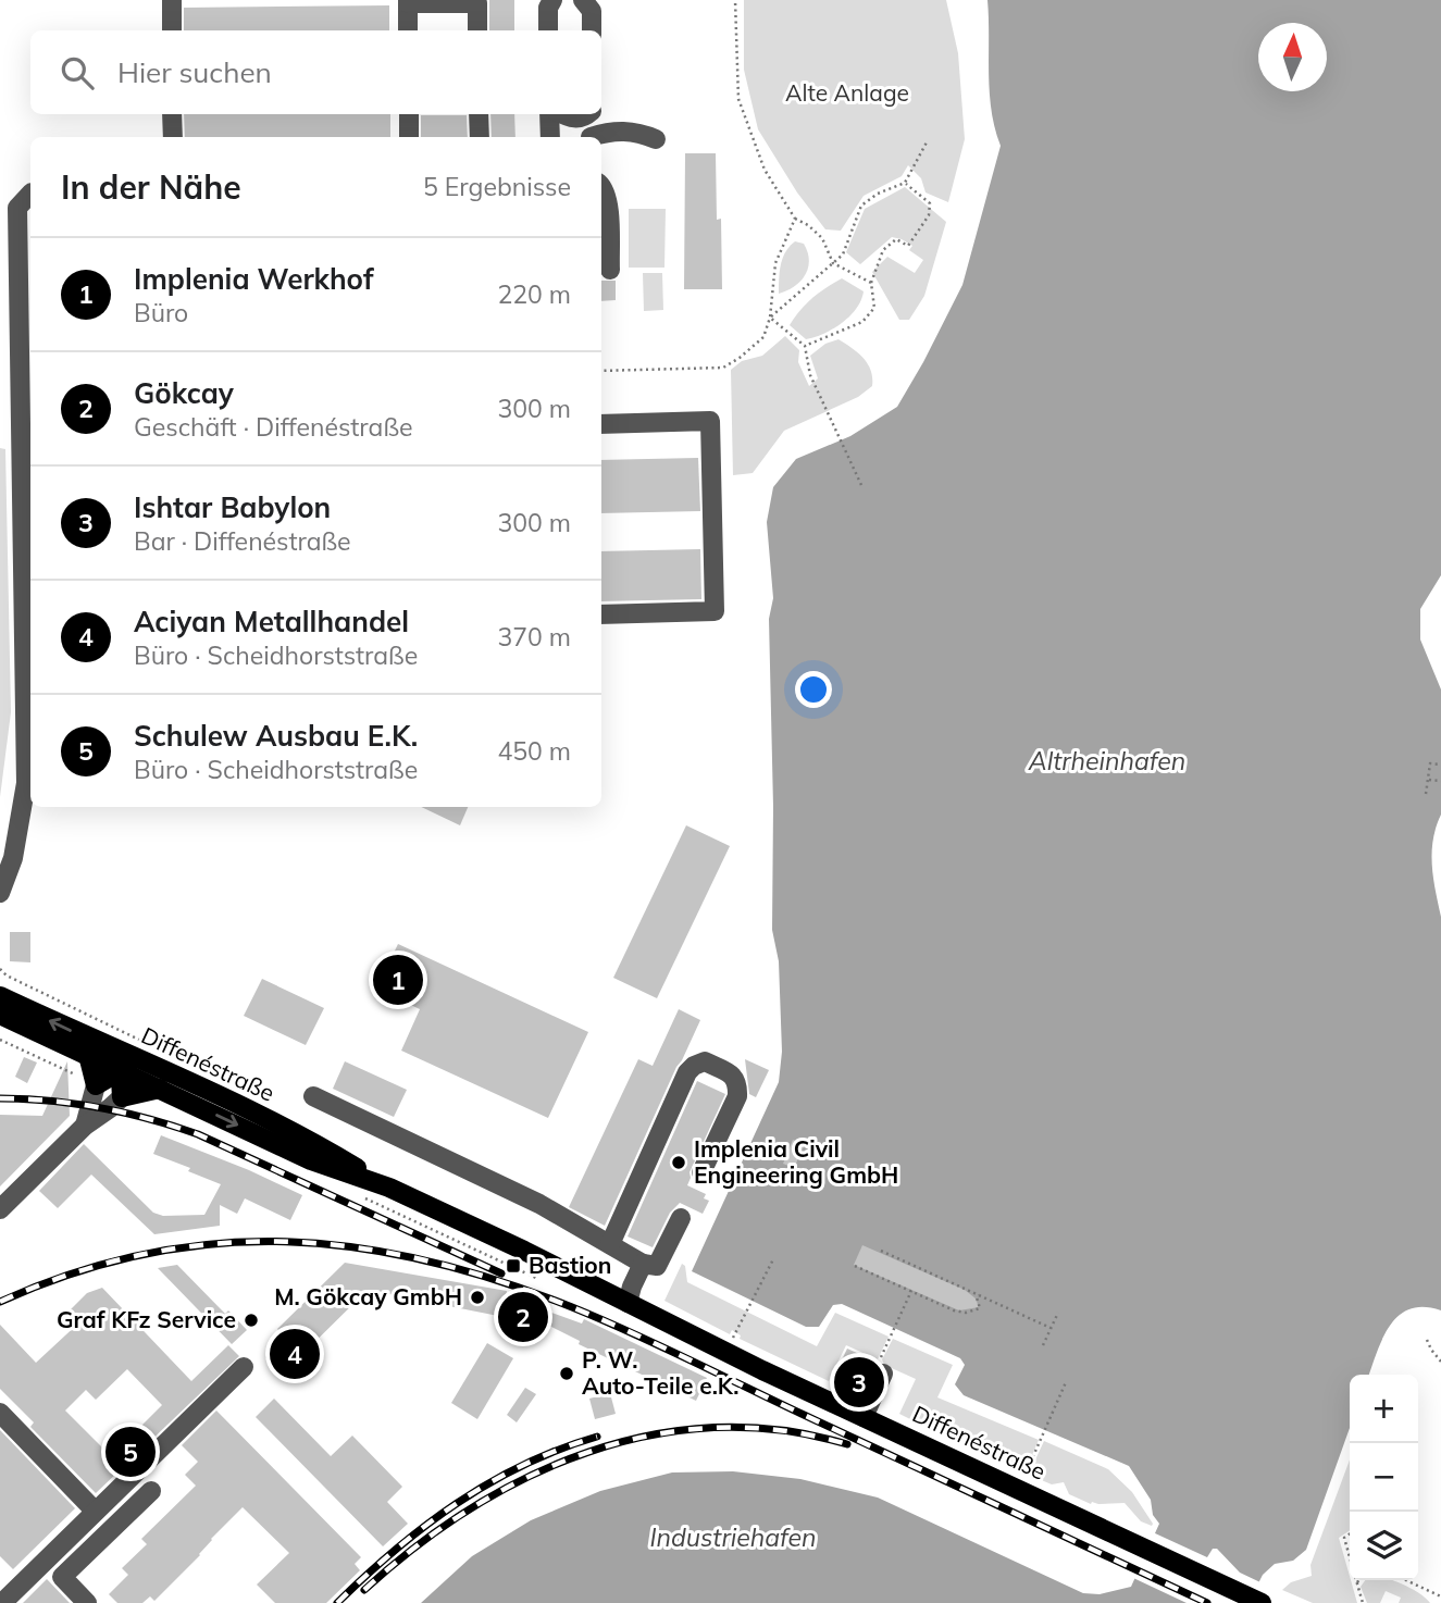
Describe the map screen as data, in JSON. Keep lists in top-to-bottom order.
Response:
{
  "streets": {
    "main road": ["Diffenéstraße"]
  },
  "water": ["Altrheinhafen", "Industriehafen"],
  "parks": ["Alte Anlage"],
  "places": {
    "other": [
      "Implenia Civil Engineering GmbH",
      "M. Gökcay GmbH",
      "Graf KFz Service",
      "P. W. Auto-Teile e.K."
    ],
    "transit": ["Bastion"]
  },
  "north": "top",
  "page": {
    "search": "Hier suchen",
    "heading": ["In der Nähe", "5 Ergebnisse"],
    "list": [
      {
        "mark": "1",
        "name": "Implenia Werkhof",
        "note": "Büro",
        "value": "220 m"
      },
      {
        "mark": "2",
        "name": "Gökcay",
        "note": "Geschäft · Diffenéstraße",
        "value": "300 m"
      },
      {
        "mark": "3",
        "name": "Ishtar Babylon",
        "note": "Bar · Diffenéstraße",
        "value": "300 m"
      },
      {
        "mark": "4",
        "name": "Aciyan Metallhandel",
        "note": "Büro · Scheidhorststraße",
        "value": "370 m"
      },
      {
        "mark": "5",
        "name": "Schulew Ausbau E.K.",
        "note": "Büro · Scheidhorststraße",
        "value": "450 m"
      }
    ],
    "pins": [
      "1",
      "2",
      "4",
      "3",
      "5"
    ],
    "map_buttons": ["+", "−"]
  }
}
